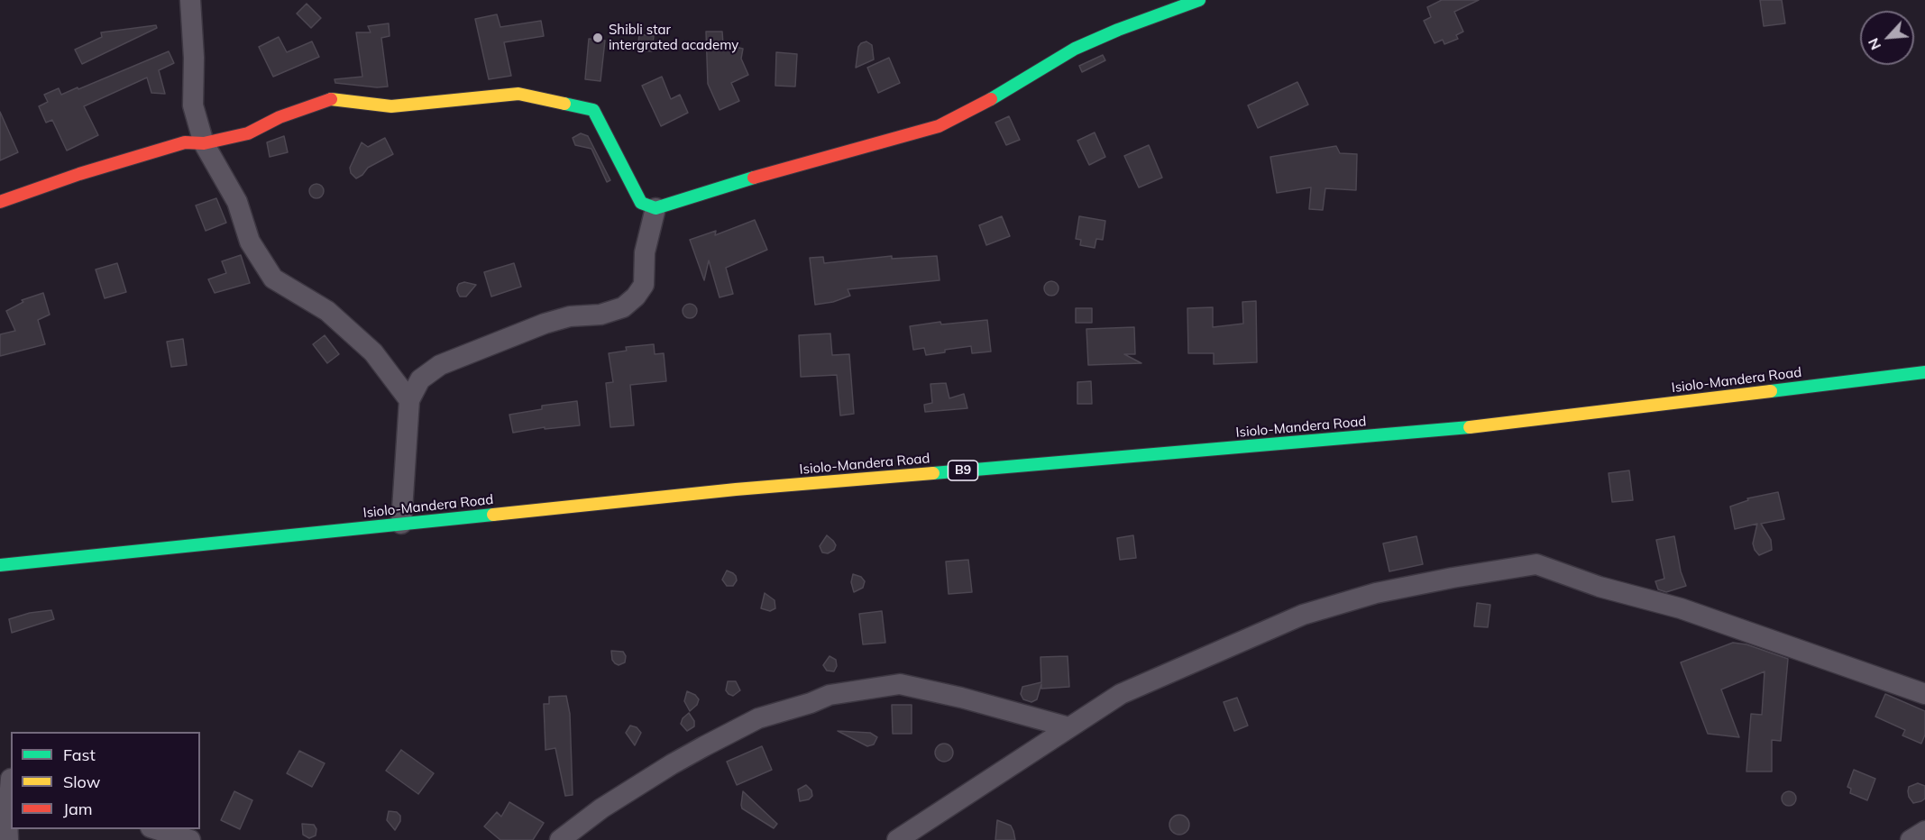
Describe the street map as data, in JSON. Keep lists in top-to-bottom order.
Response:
{
  "streets": {
    "main road": ["Isiolo-Mandera Road", "B9"]
  },
  "places": ["Shibli star intergrated academy"],
  "legend": ["Fast", "Slow", "Jam"],
  "north": "bottom left"
}
